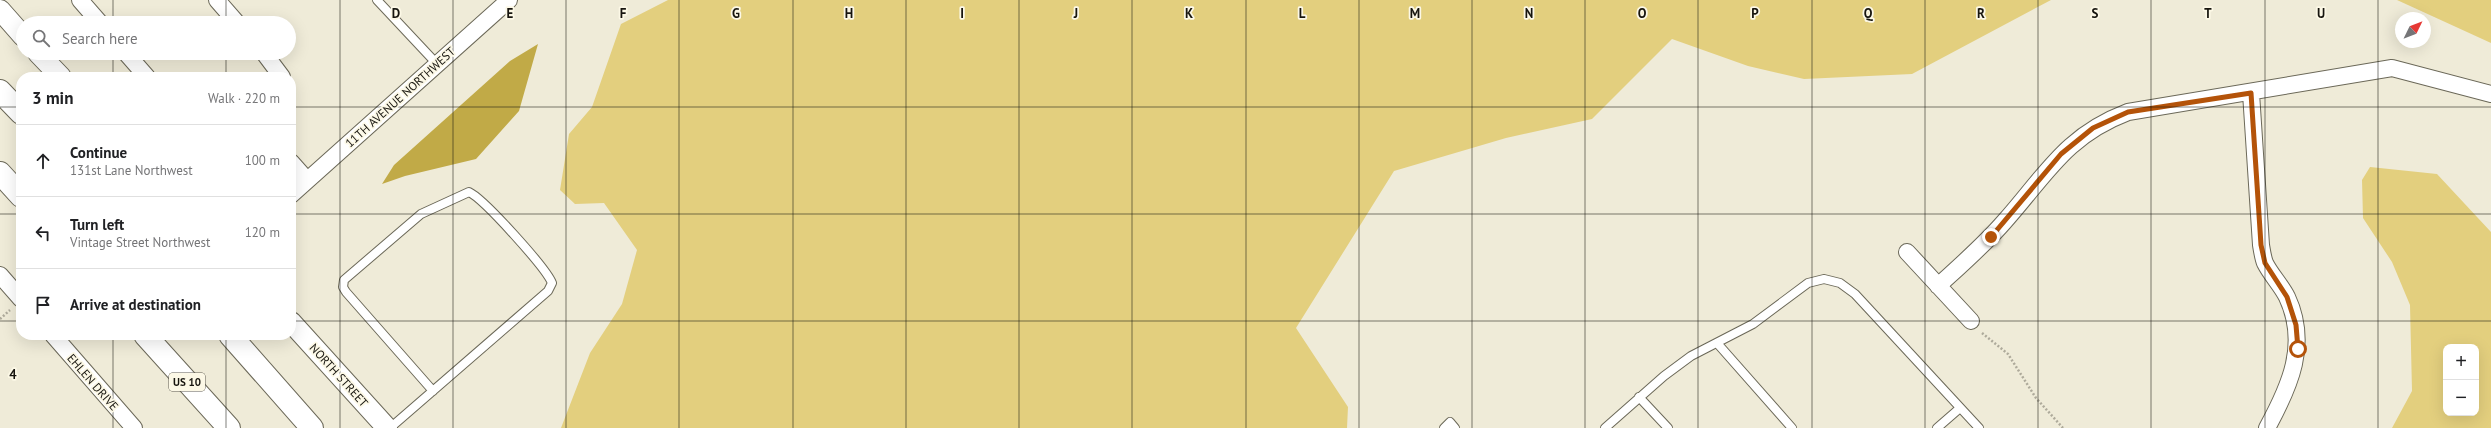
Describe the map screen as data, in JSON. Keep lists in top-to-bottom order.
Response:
{
  "streets": {
    "highway": ["US 10"],
    "street": ["11TH AVENUE NORTHWEST", "NORTH STREET", "EHLEN DRIVE"]
  },
  "north": "top right",
  "page": {
    "search": "Search here",
    "heading": ["3 min", "Walk · 220 m"],
    "list": [
      ["Continue", "131st Lane Northwest", "100 m"],
      ["Turn left", "Vintage Street Northwest", "120 m"],
      "Arrive at destination"
    ],
    "map_buttons": ["+", "−"]
  },
  "grid": {
    "columns": [
      "D",
      "E",
      "F",
      "G",
      "H",
      "I",
      "J",
      "K",
      "L",
      "M",
      "N",
      "O",
      "P",
      "Q",
      "R",
      "S",
      "T",
      "U"
    ],
    "rows": ["4"]
  }
}
